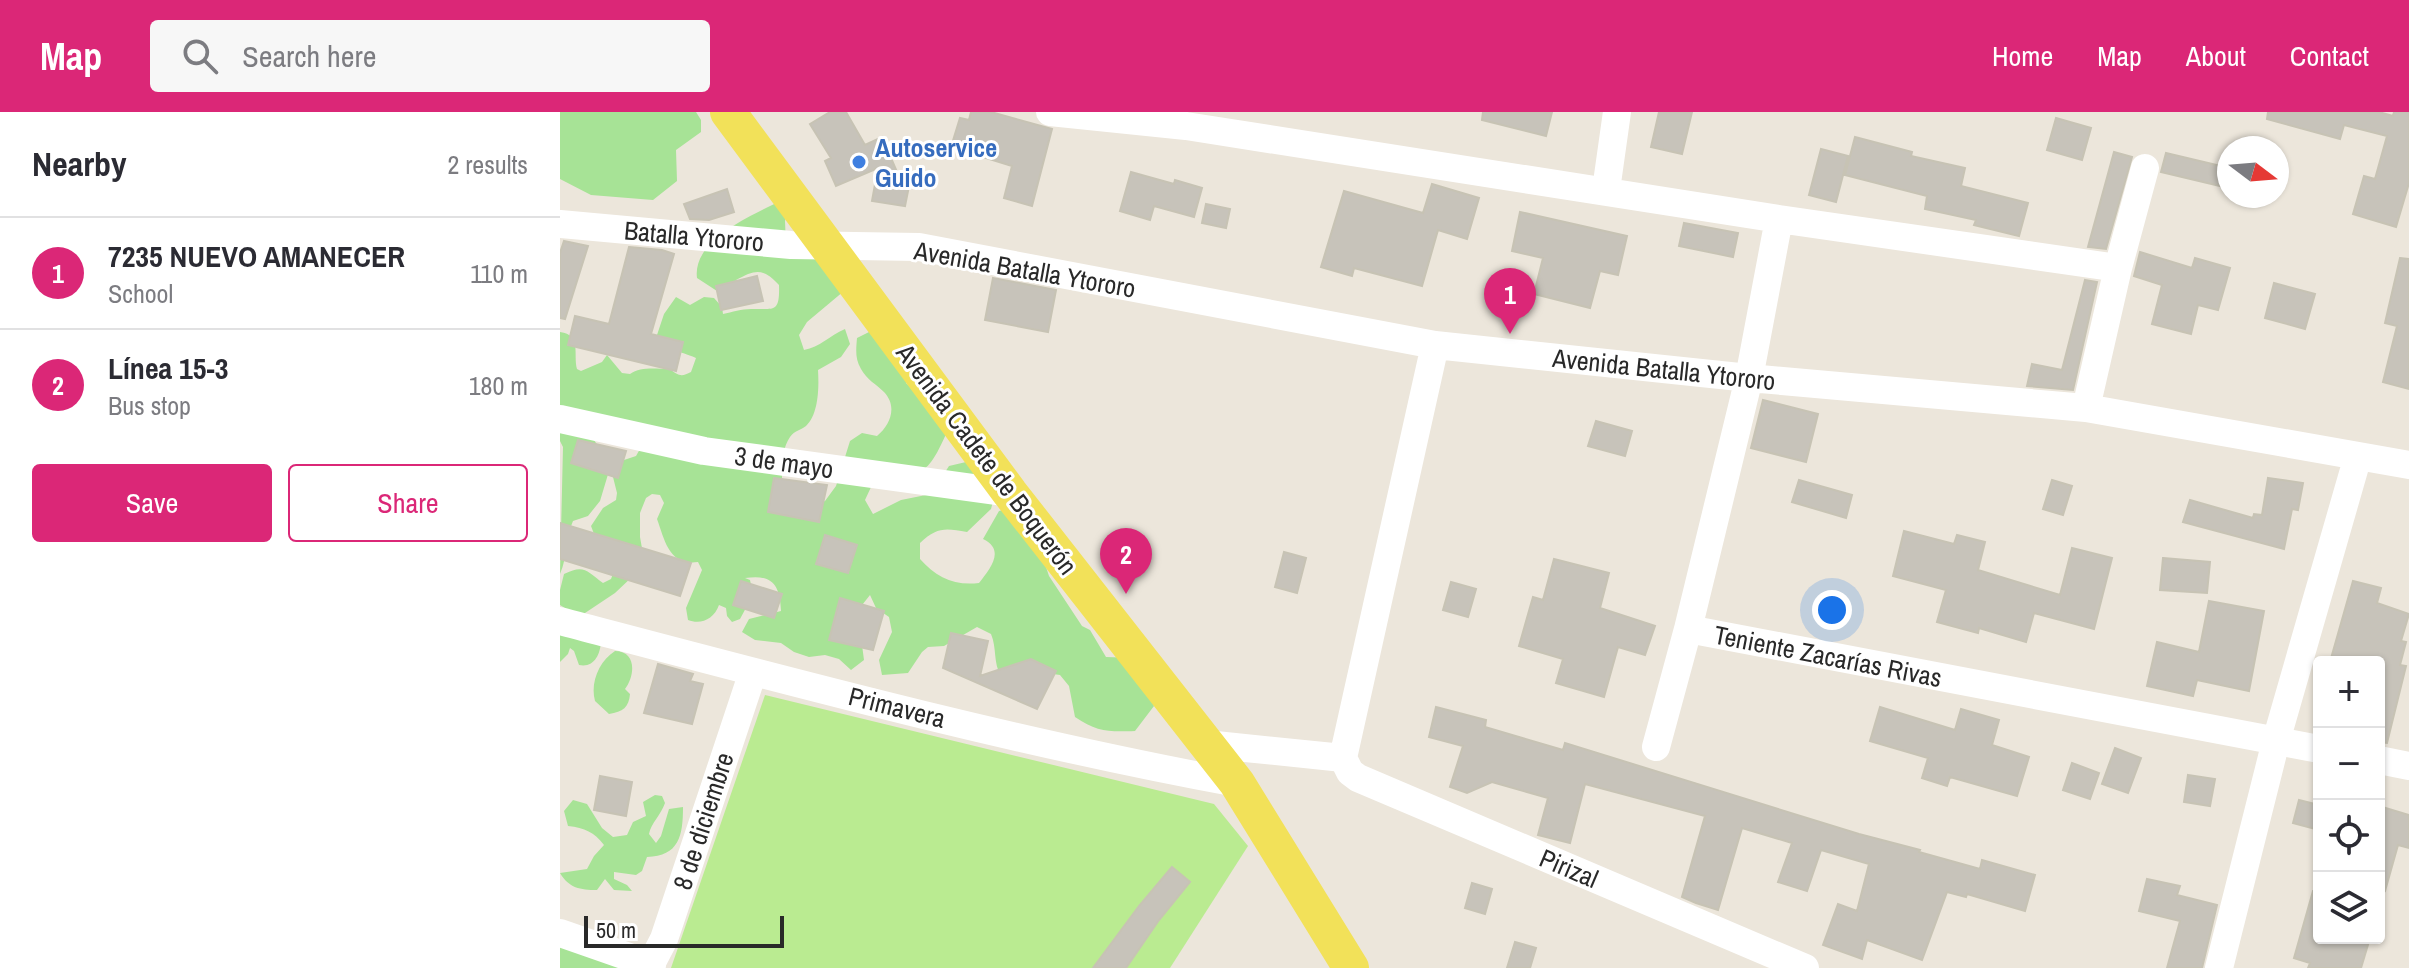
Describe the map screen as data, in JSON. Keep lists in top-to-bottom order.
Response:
{
  "streets": {
    "main road": ["Avenida Cadete de Boquerón"],
    "street": [
      "Batalla Ytororo",
      "Avenida Batalla Ytororo",
      "3 de mayo",
      "Teniente Zacarías Rivas",
      "Primavera",
      "8 de diciembre",
      "Pirizal"
    ]
  },
  "crossings": [
    ["Batalla Ytororo", "Avenida Batalla Ytororo"],
    ["Batalla Ytororo", "Avenida Cadete de Boquerón"],
    ["Avenida Batalla Ytororo", "Avenida Cadete de Boquerón"],
    ["Avenida Batalla Ytororo", "Teniente Zacarías Rivas"],
    ["Avenida Cadete de Boquerón", "3 de mayo"],
    ["Avenida Cadete de Boquerón", "Primavera"],
    ["Primavera", "8 de diciembre"]
  ],
  "places": ["Autoservice Guido"],
  "scale_bar": "50 m",
  "north": "right",
  "page": {
    "header": "Map",
    "search": "Search here",
    "nav": [
      "Home",
      "Map",
      "About",
      "Contact"
    ],
    "heading": ["Nearby", "2 results"],
    "list": [
      {
        "mark": "1",
        "name": "7235 NUEVO AMANECER",
        "note": "School",
        "value": "110 m"
      },
      {
        "mark": "2",
        "name": "Línea 15-3",
        "note": "Bus stop",
        "value": "180 m"
      }
    ],
    "pins": ["1", "2"],
    "buttons": ["Save", "Share"],
    "map_buttons": ["+", "−"],
    "scale": "50 m"
  }
}
